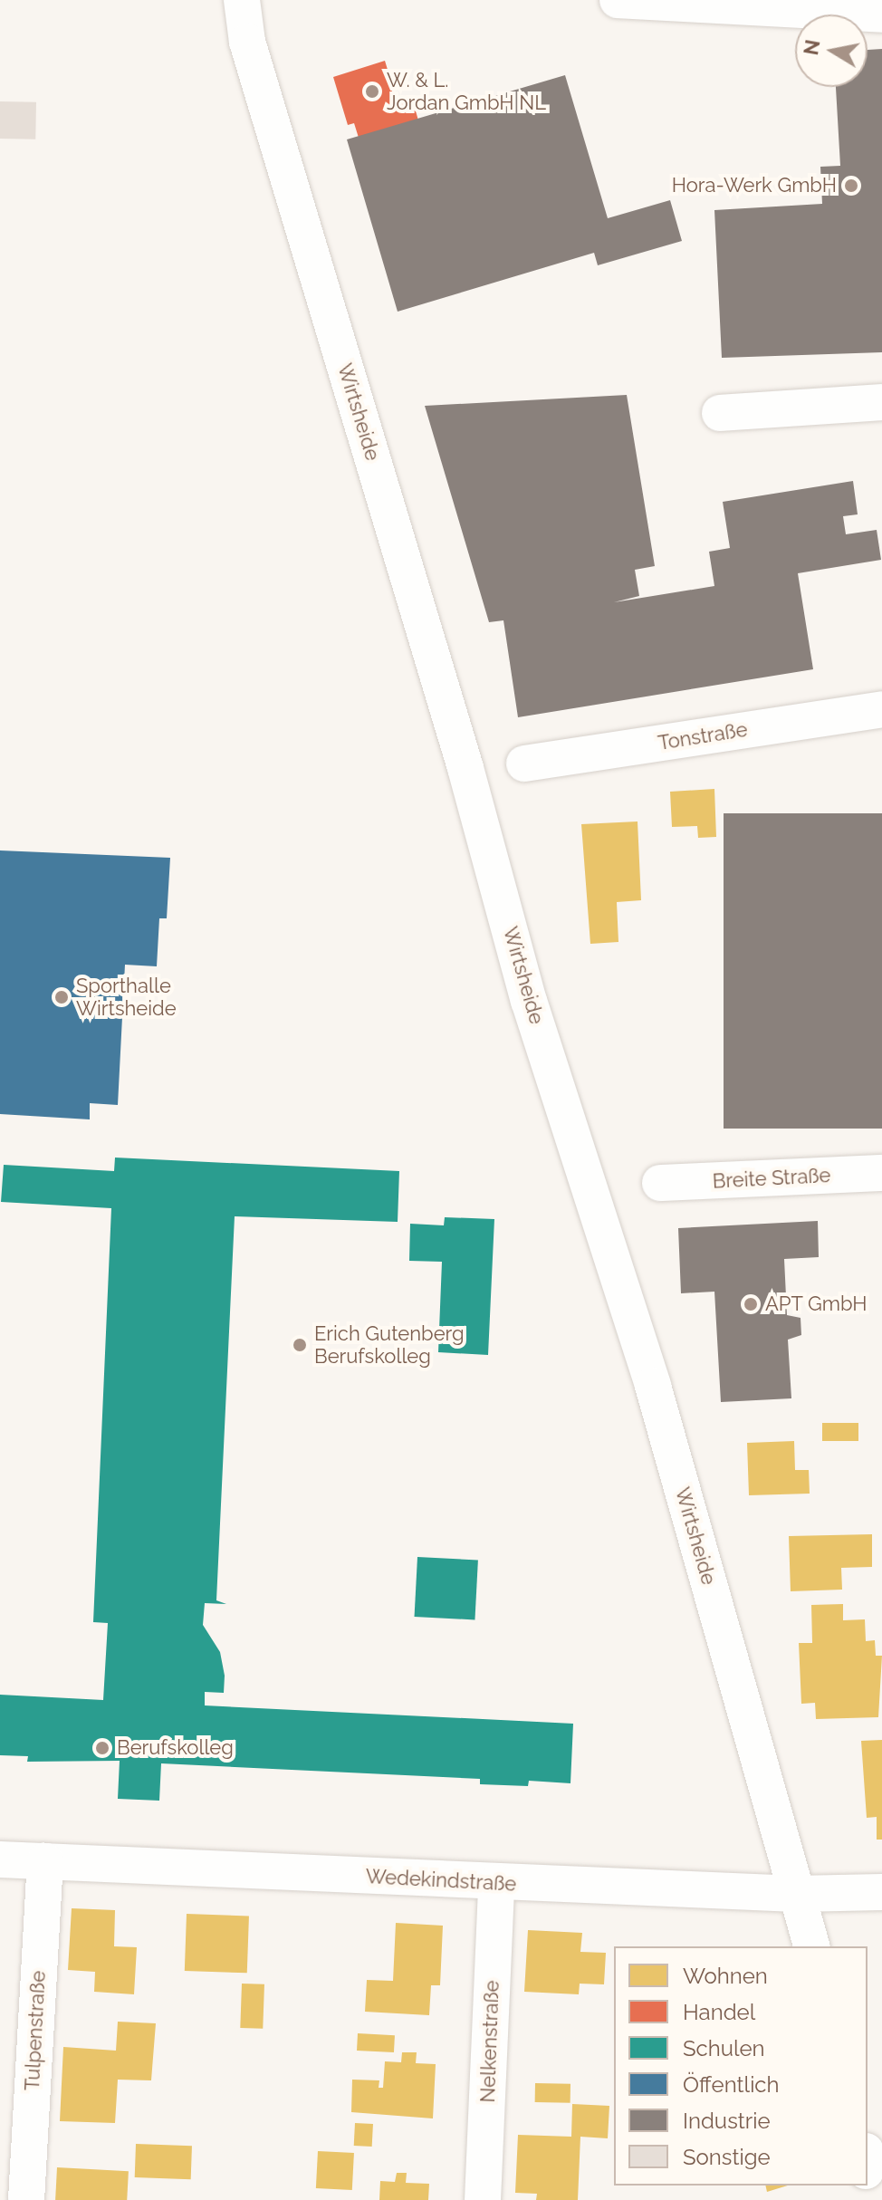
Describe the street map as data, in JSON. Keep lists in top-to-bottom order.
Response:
{
  "streets": {
    "street": [
      "Wirtsheide",
      "Tonstraße",
      "Breite Straße",
      "Wedekindstraße",
      "Tulpenstraße",
      "Nelkenstraße"
    ]
  },
  "crossings": [
    ["Wirtsheide", "Wedekindstraße"],
    ["Wedekindstraße", "Tulpenstraße"],
    ["Wedekindstraße", "Nelkenstraße"]
  ],
  "places": [
    "W. & L. Jordan GmbH NL",
    "Hora-Werk GmbH",
    "Sporthalle Wirtsheide",
    "APT GmbH",
    "Erich Gutenberg Berufskolleg",
    "Berufskolleg"
  ],
  "legend": [
    "Wohnen",
    "Handel",
    "Schulen",
    "Öffentlich",
    "Industrie",
    "Sonstige"
  ],
  "north": "left"
}
